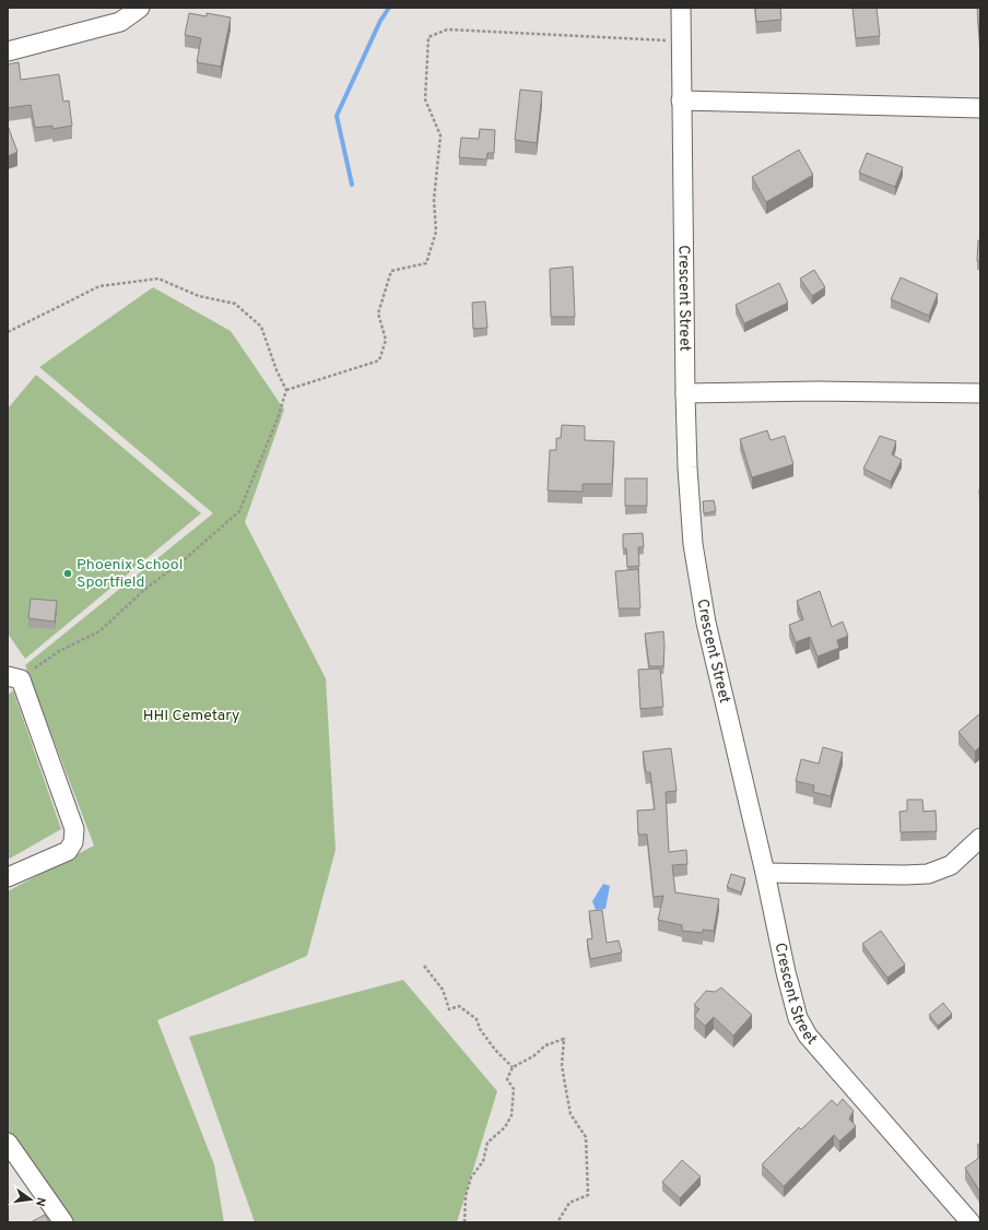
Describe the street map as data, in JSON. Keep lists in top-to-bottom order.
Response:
{
  "streets": {
    "street": ["Crescent Street"]
  },
  "parks": ["HHI Cemetary"],
  "places": ["Phoenix School Sportfield"],
  "north": "right"
}
